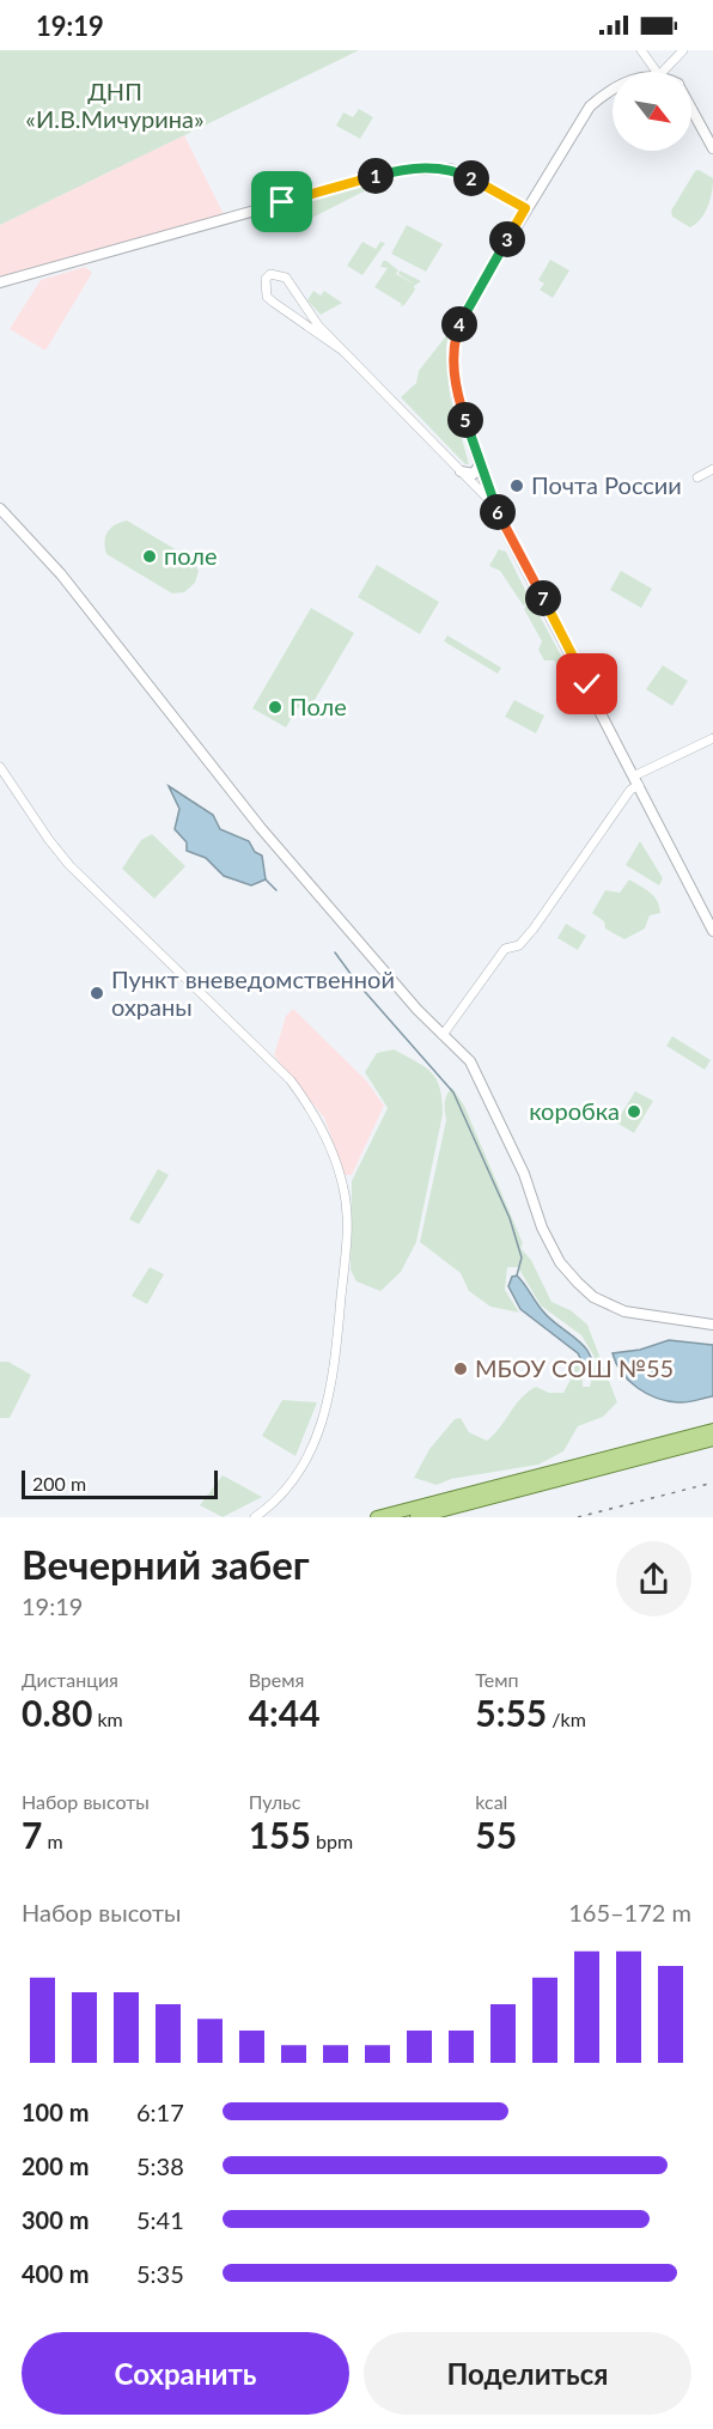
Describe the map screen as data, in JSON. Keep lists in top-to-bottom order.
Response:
{
  "parks": ["ДНП «И.В.Мичурина»"],
  "places": [
    "Почта России",
    "поле",
    "Поле",
    "Пункт вневедомственной охраны",
    "коробка",
    "МБОУ СОШ №55"
  ],
  "scale_bar": "200 m",
  "north": "bottom right",
  "page": {
    "status": "19:19",
    "pins": [
      "1",
      "2",
      "3",
      "4",
      "5",
      "6",
      "7"
    ],
    "scale": "200 m",
    "heading": ["Вечерний забег", "19:19"],
    "stats": [
      ["Дистанция", "0.80 km"],
      ["Время", "4:44"],
      ["Темп", "5:55 /km"],
      ["Набор высоты", "7 m"],
      ["Пульс", "155 bpm"],
      ["kcal", "55"]
    ],
    "chart": ["Набор высоты", "165–172 m"],
    "list": [
      {
        "name": "100 m",
        "note": "6:17"
      },
      {
        "name": "200 m",
        "note": "5:38"
      },
      {
        "name": "300 m",
        "note": "5:41"
      },
      {
        "name": "400 m",
        "note": "5:35"
      }
    ],
    "buttons": ["Сохранить", "Поделиться"]
  }
}
